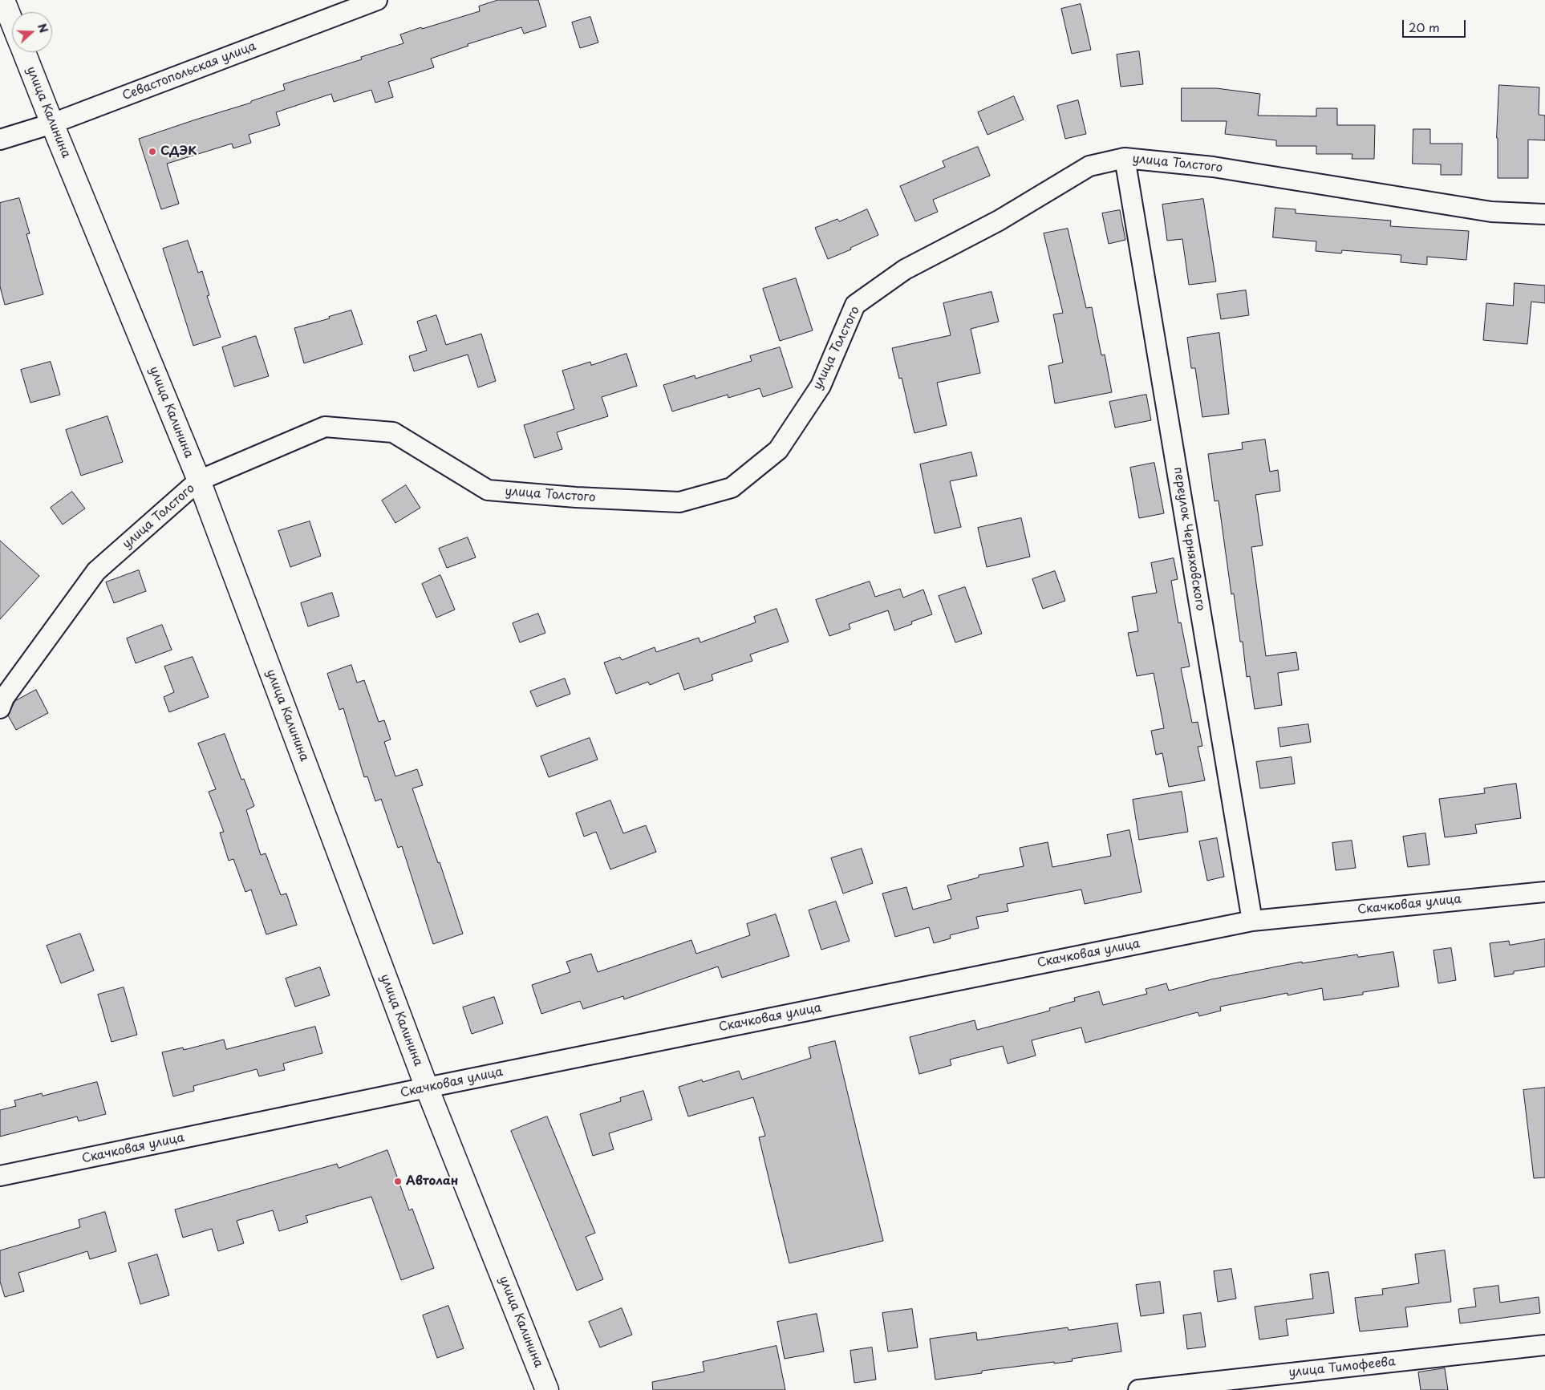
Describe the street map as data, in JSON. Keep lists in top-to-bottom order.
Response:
{
  "streets": {
    "main road": ["улица Калинина"],
    "street": [
      "Севастопольская улица",
      "улица Толстого",
      "переулок Черняховского",
      "Скачковая улица",
      "улица Тимофеева"
    ]
  },
  "crossings": [
    ["Севастопольская улица", "улица Калинина"],
    ["улица Калинина", "улица Толстого"],
    ["улица Калинина", "Скачковая улица"],
    ["улица Толстого", "переулок Черняховского"],
    ["переулок Черняховского", "Скачковая улица"]
  ],
  "places": ["СДЭК", "Автолан"],
  "scale_bar": "20 m",
  "north": "right"
}
